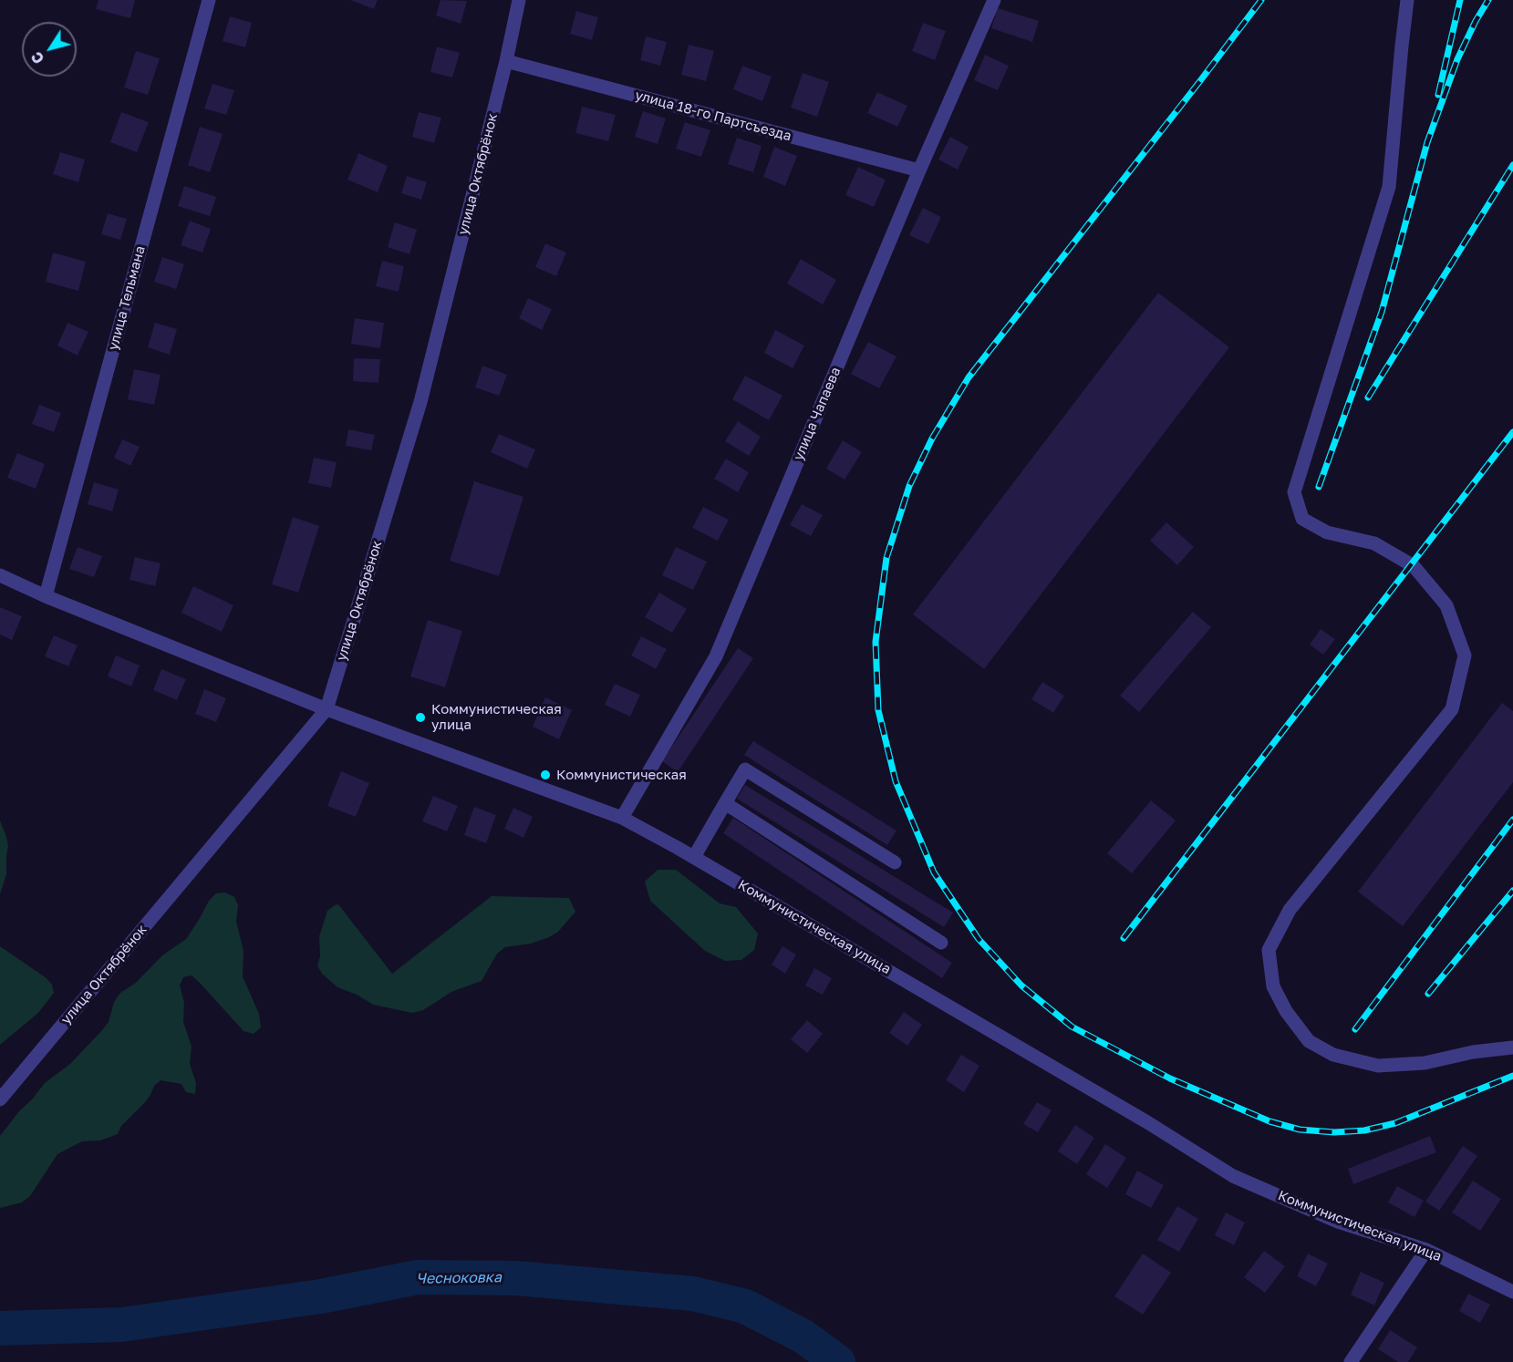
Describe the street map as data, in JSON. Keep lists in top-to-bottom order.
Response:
{
  "streets": {
    "street": [
      "улица 18-го Партсъезда",
      "улица Октябрёнок",
      "улица Тельмана",
      "улица Чапаева",
      "Коммунистическая улица"
    ]
  },
  "crossings": [
    ["улица 18-го Партсъезда", "улица Октябрёнок"],
    ["улица 18-го Партсъезда", "улица Чапаева"],
    ["улица Октябрёнок", "Коммунистическая улица"],
    ["улица Тельмана", "Коммунистическая улица"],
    ["улица Чапаева", "Коммунистическая улица"]
  ],
  "water": ["Чесноковка"],
  "places": ["Коммунистическая улица", "Коммунистическая"],
  "north": "bottom left"
}
